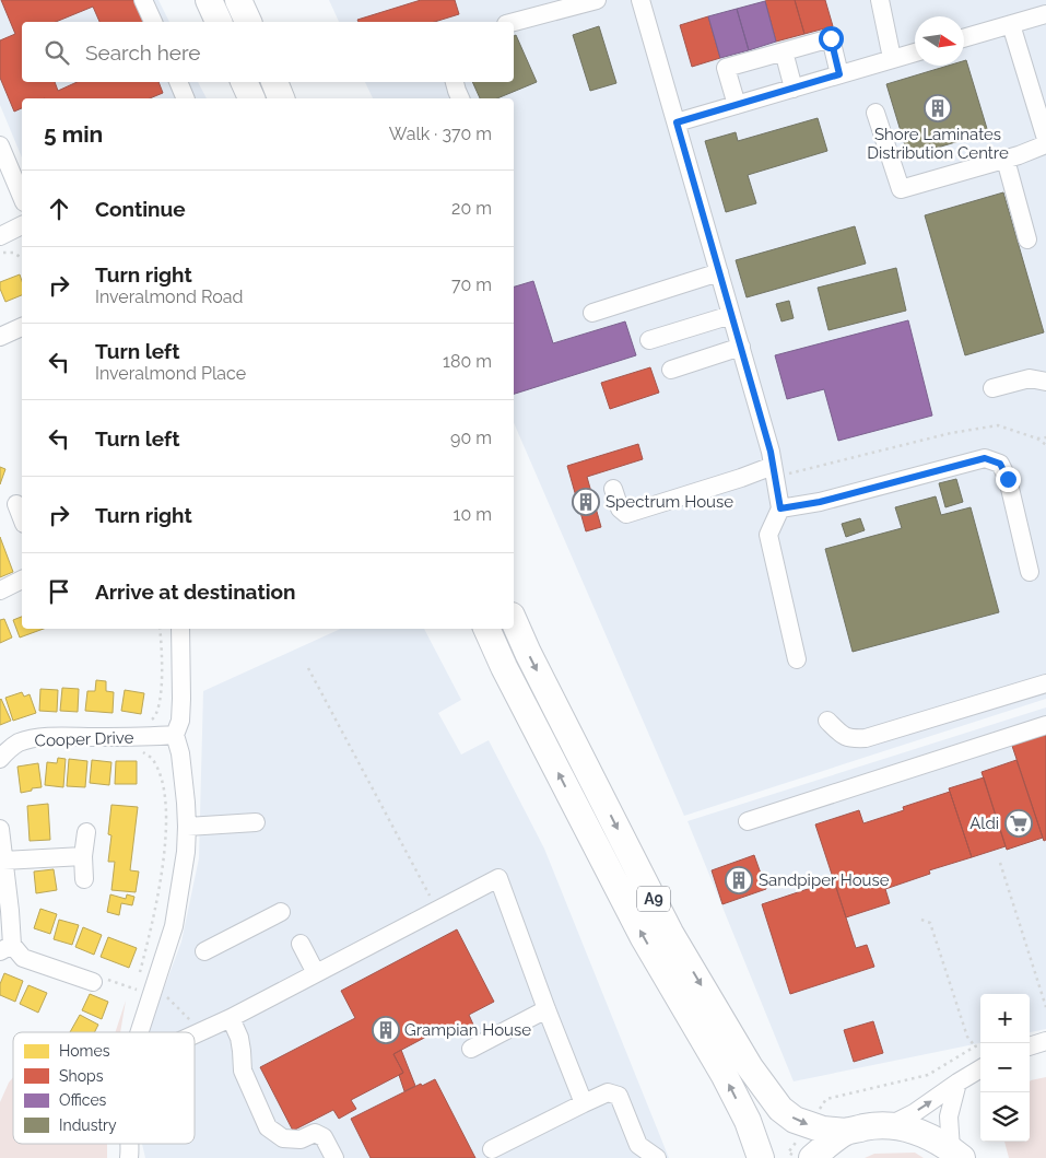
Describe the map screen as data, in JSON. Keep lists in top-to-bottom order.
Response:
{
  "streets": {
    "highway": ["A9"],
    "street": ["Cooper Drive"]
  },
  "places": {
    "building": [
      "Shore Laminates Distribution Centre",
      "Spectrum House",
      "Sandpiper House",
      "Grampian House"
    ],
    "supermarket": ["Aldi"]
  },
  "legend": [
    "Homes",
    "Shops",
    "Offices",
    "Industry"
  ],
  "north": "right",
  "page": {
    "search": "Search here",
    "heading": ["5 min", "Walk · 370 m"],
    "list": [
      ["Continue", "20 m"],
      ["Turn right", "Inveralmond Road", "70 m"],
      ["Turn left", "Inveralmond Place", "180 m"],
      ["Turn left", "90 m"],
      ["Turn right", "10 m"],
      "Arrive at destination"
    ],
    "map_buttons": ["+", "−"]
  }
}
